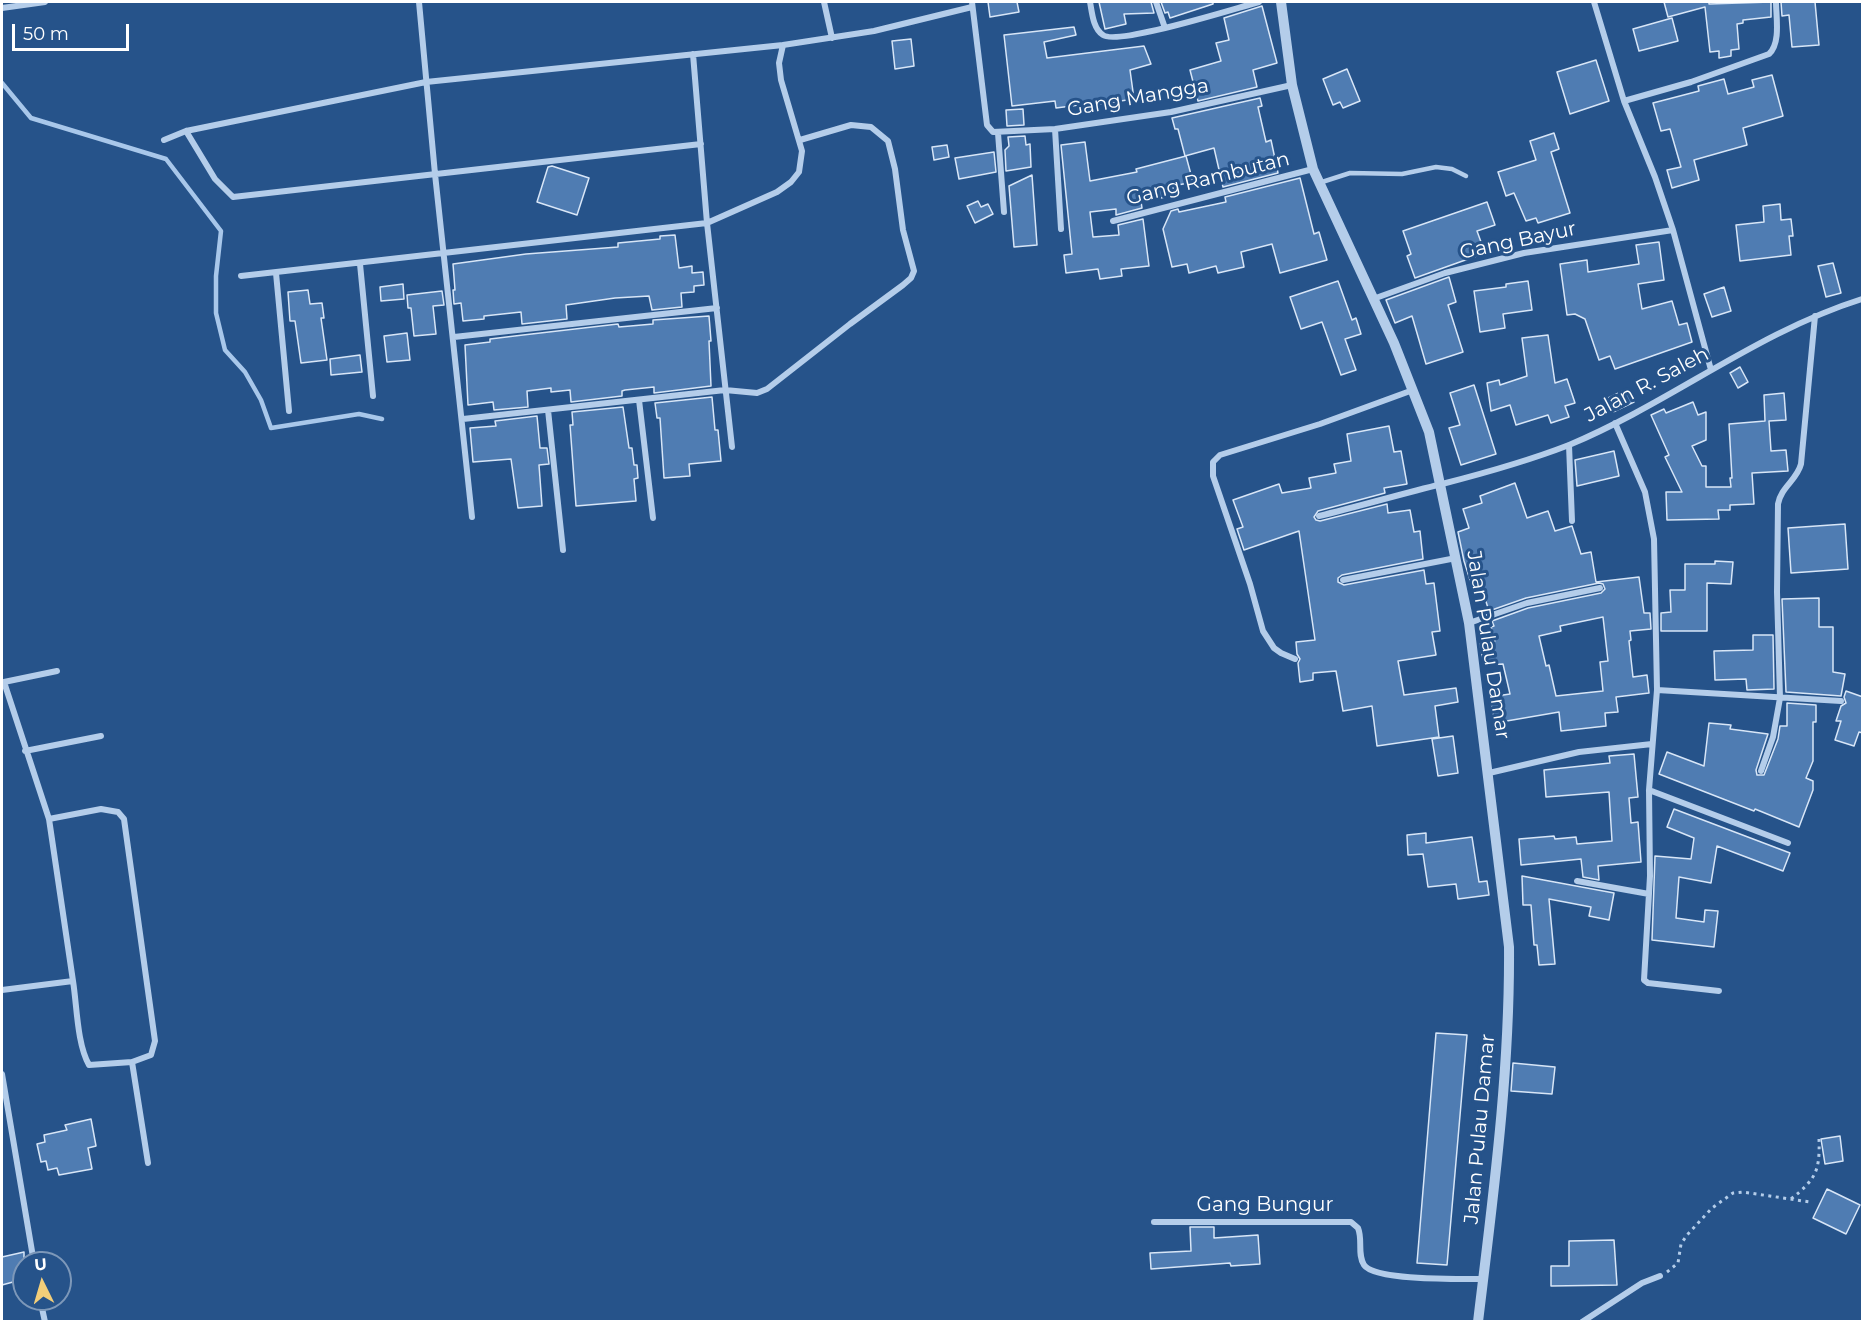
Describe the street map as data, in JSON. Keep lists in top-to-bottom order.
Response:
{
  "streets": {
    "street": [
      "Gang Mangga",
      "Gang Rambutan",
      "Gang Bayur",
      "Jalan R. Saleh",
      "Jalan Pulau Damar",
      "Gang Bungur"
    ]
  },
  "crossings": [
    ["Gang Mangga", "Jalan Pulau Damar"],
    ["Gang Rambutan", "Jalan Pulau Damar"],
    ["Gang Bayur", "Jalan Pulau Damar"],
    ["Jalan R. Saleh", "Jalan Pulau Damar"],
    ["Jalan Pulau Damar", "Gang Bungur"]
  ],
  "scale_bar": "50 m",
  "north": "top"
}
